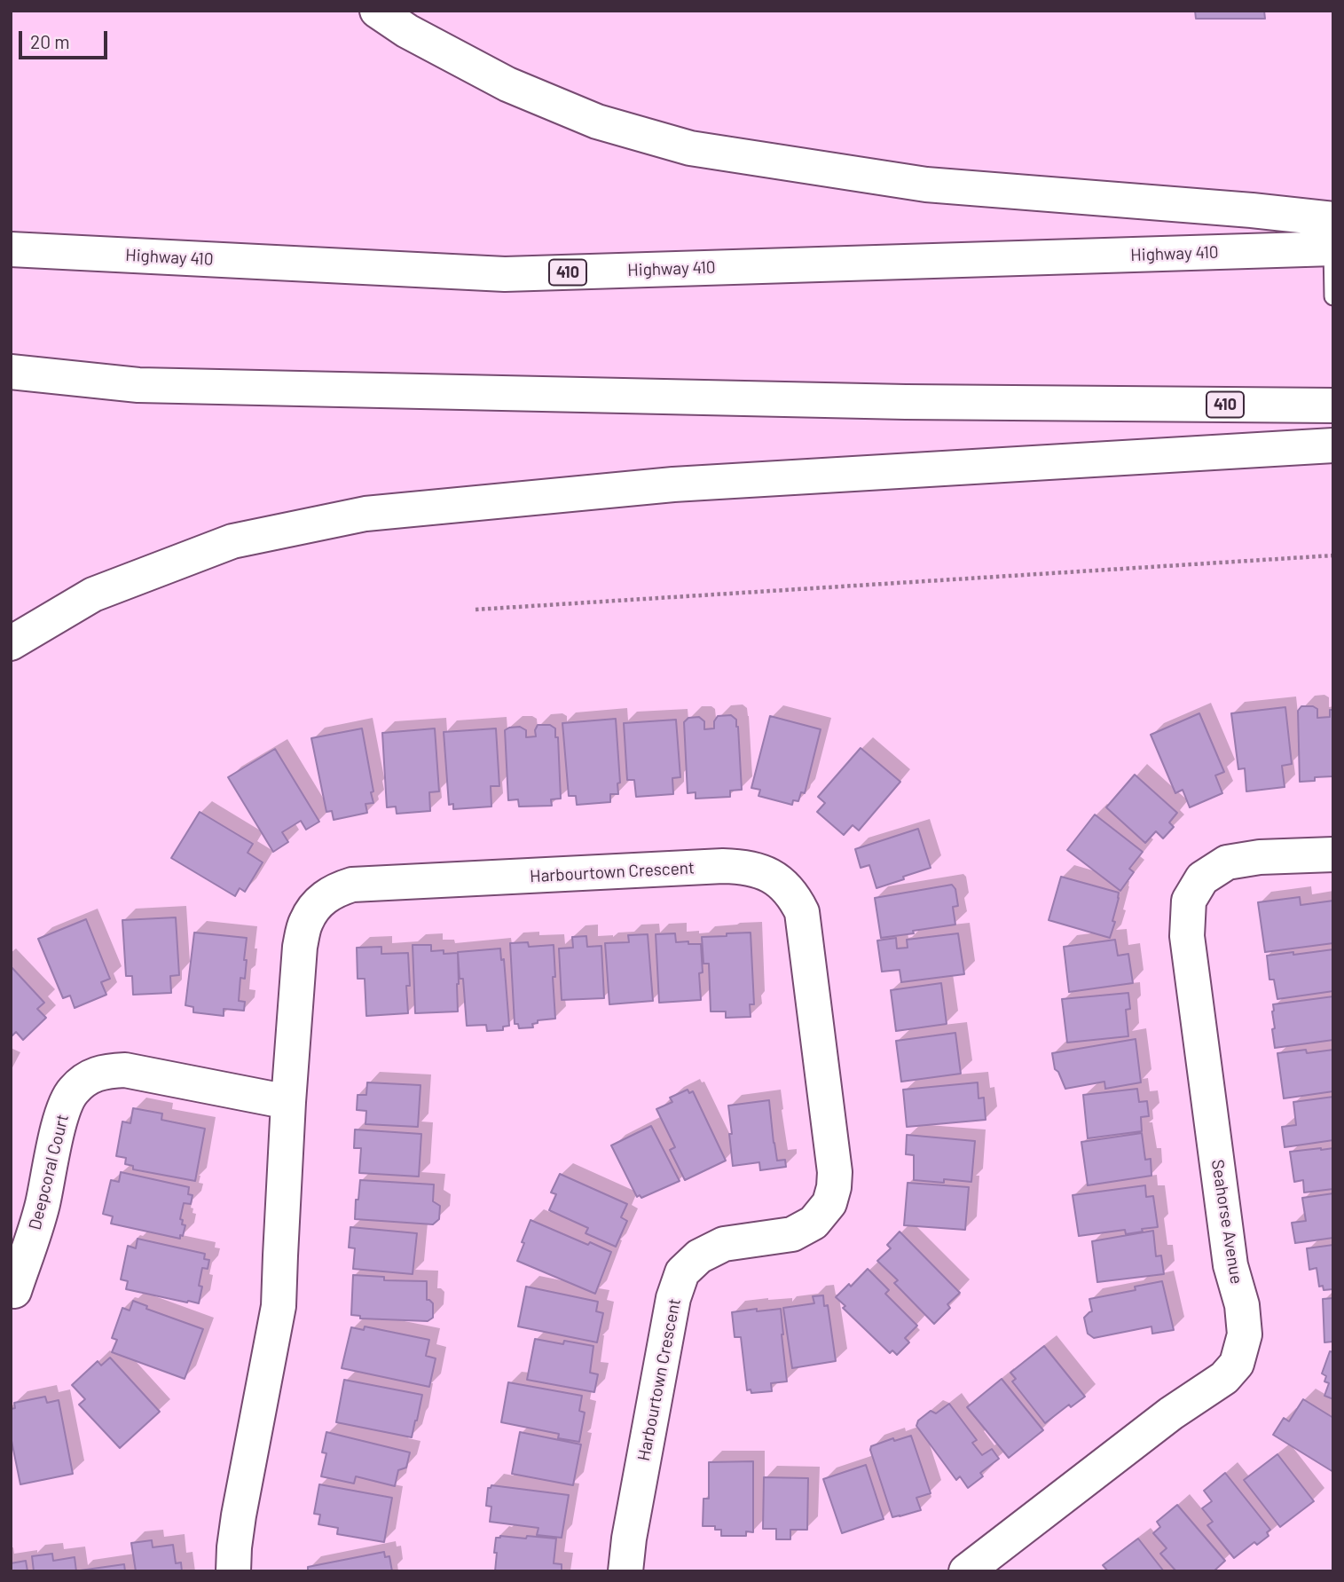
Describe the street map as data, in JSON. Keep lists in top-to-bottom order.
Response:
{
  "streets": {
    "main road": [
      "Highway 410",
      "410",
      "Harbourtown Crescent",
      "Deepcoral Court",
      "Seahorse Avenue"
    ]
  },
  "crossings": [
    ["Harbourtown Crescent", "Deepcoral Court"]
  ],
  "scale_bar": "20 m"
}
